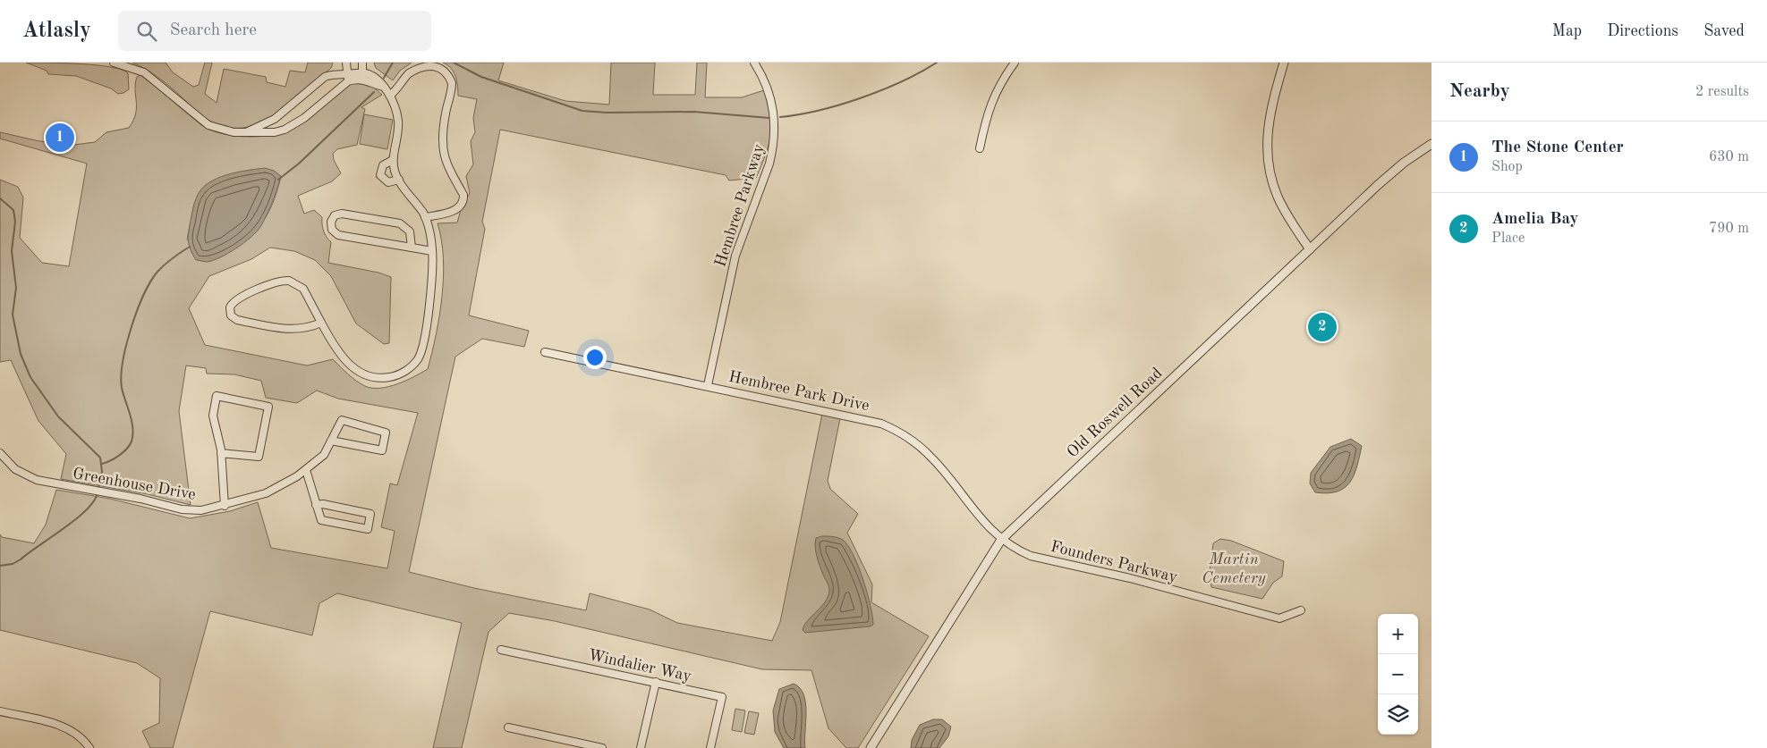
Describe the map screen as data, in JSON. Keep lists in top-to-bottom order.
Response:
{
  "streets": {
    "street": [
      "Hembree Parkway",
      "Hembree Park Drive",
      "Old Roswell Road",
      "Greenhouse Drive",
      "Founders Parkway",
      "Windalier Way"
    ]
  },
  "crossings": [
    ["Hembree Parkway", "Hembree Park Drive"],
    ["Hembree Park Drive", "Old Roswell Road"],
    ["Hembree Park Drive", "Founders Parkway"],
    ["Old Roswell Road", "Founders Parkway"]
  ],
  "parks": ["Martin Cemetery"],
  "page": {
    "header": "Atlasly",
    "search": "Search here",
    "nav": ["Map", "Directions", "Saved"],
    "heading": ["Nearby", "2 results"],
    "list": [
      {
        "mark": "1",
        "name": "The Stone Center",
        "note": "Shop",
        "value": "630 m"
      },
      {
        "mark": "2",
        "name": "Amelia Bay",
        "note": "Place",
        "value": "790 m"
      }
    ],
    "pins": ["1", "2"],
    "map_buttons": ["+", "−"]
  }
}
